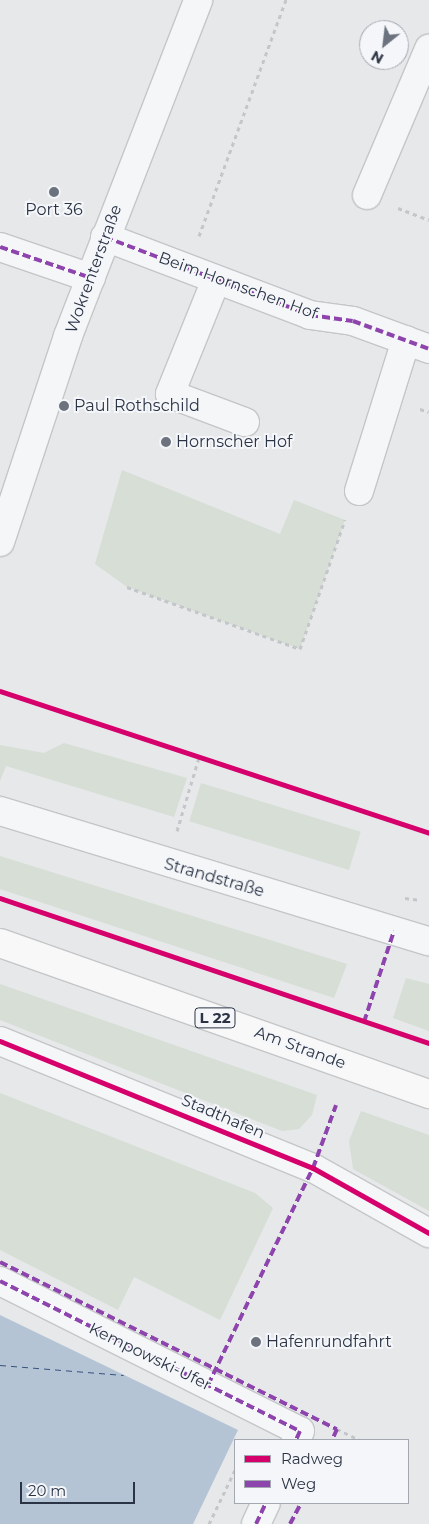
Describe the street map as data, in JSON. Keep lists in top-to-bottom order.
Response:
{
  "streets": {
    "main road": ["L 22", "Am Strande"],
    "street": [
      "Wokrenterstraße",
      "Beim Hornschen Hof",
      "Strandstraße",
      "Stadthafen",
      "Kempowski-Ufer"
    ]
  },
  "crossings": [
    ["Wokrenterstraße", "Beim Hornschen Hof"]
  ],
  "places": [
    "Port 36",
    "Paul Rothschild",
    "Hornscher Hof",
    "Hafenrundfahrt"
  ],
  "legend": ["Radweg", "Weg"],
  "scale_bar": "20 m",
  "north": "bottom left"
}
